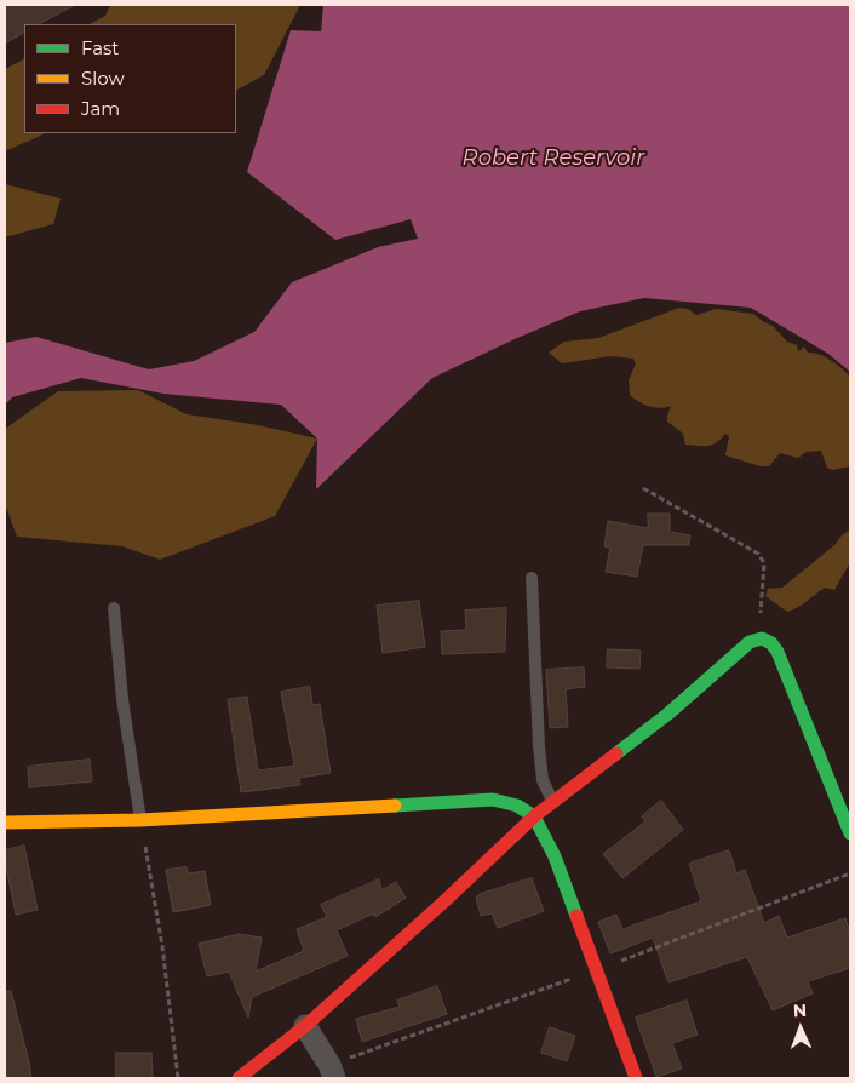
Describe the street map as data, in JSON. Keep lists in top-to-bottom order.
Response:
{
  "water": ["Robert Reservoir"],
  "legend": ["Fast", "Slow", "Jam"],
  "north": "top"
}
